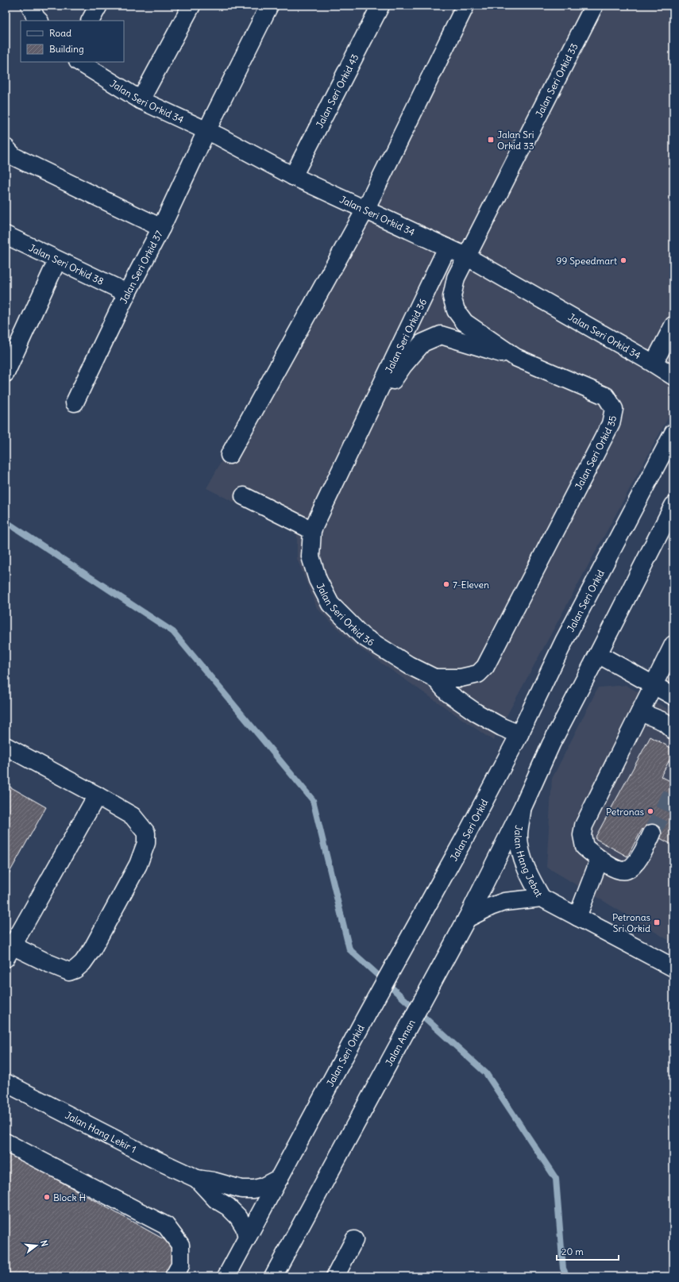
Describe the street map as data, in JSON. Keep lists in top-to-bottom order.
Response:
{
  "streets": {
    "street": [
      "Jalan Seri Orkid 33",
      "Jalan Seri Orkid 43",
      "Jalan Seri Orkid 34",
      "Jalan Seri Orkid 38",
      "Jalan Seri Orkid 37",
      "Jalan Seri Orkid 36",
      "Jalan Seri Orkid 35",
      "Jalan Seri Orkid",
      "Jalan Hang Jebat",
      "Jalan Aman",
      "Jalan Hang Lekir 1"
    ]
  },
  "crossings": [
    ["Jalan Seri Orkid 33", "Jalan Seri Orkid 34"],
    ["Jalan Seri Orkid 33", "Jalan Seri Orkid 35"],
    ["Jalan Seri Orkid 43", "Jalan Seri Orkid 34"],
    ["Jalan Seri Orkid 34", "Jalan Seri Orkid 37"],
    ["Jalan Seri Orkid 34", "Jalan Seri Orkid 36"],
    ["Jalan Seri Orkid 34", "Jalan Seri Orkid 35"],
    ["Jalan Seri Orkid 38", "Jalan Seri Orkid 37"],
    ["Jalan Seri Orkid 36", "Jalan Seri Orkid 35"],
    ["Jalan Seri Orkid 36", "Jalan Seri Orkid"],
    ["Jalan Seri Orkid", "Jalan Hang Lekir 1"],
    ["Jalan Hang Jebat", "Jalan Aman"]
  ],
  "places": {
    "transit": ["Jalan Sri Orkid 33", "Petronas Sri Orkid"],
    "other": [
      "99 Speedmart",
      "7-Eleven",
      "Petronas",
      "Block H"
    ]
  },
  "legend": ["Road", "Building"],
  "scale_bar": "20 m",
  "north": "right"
}
